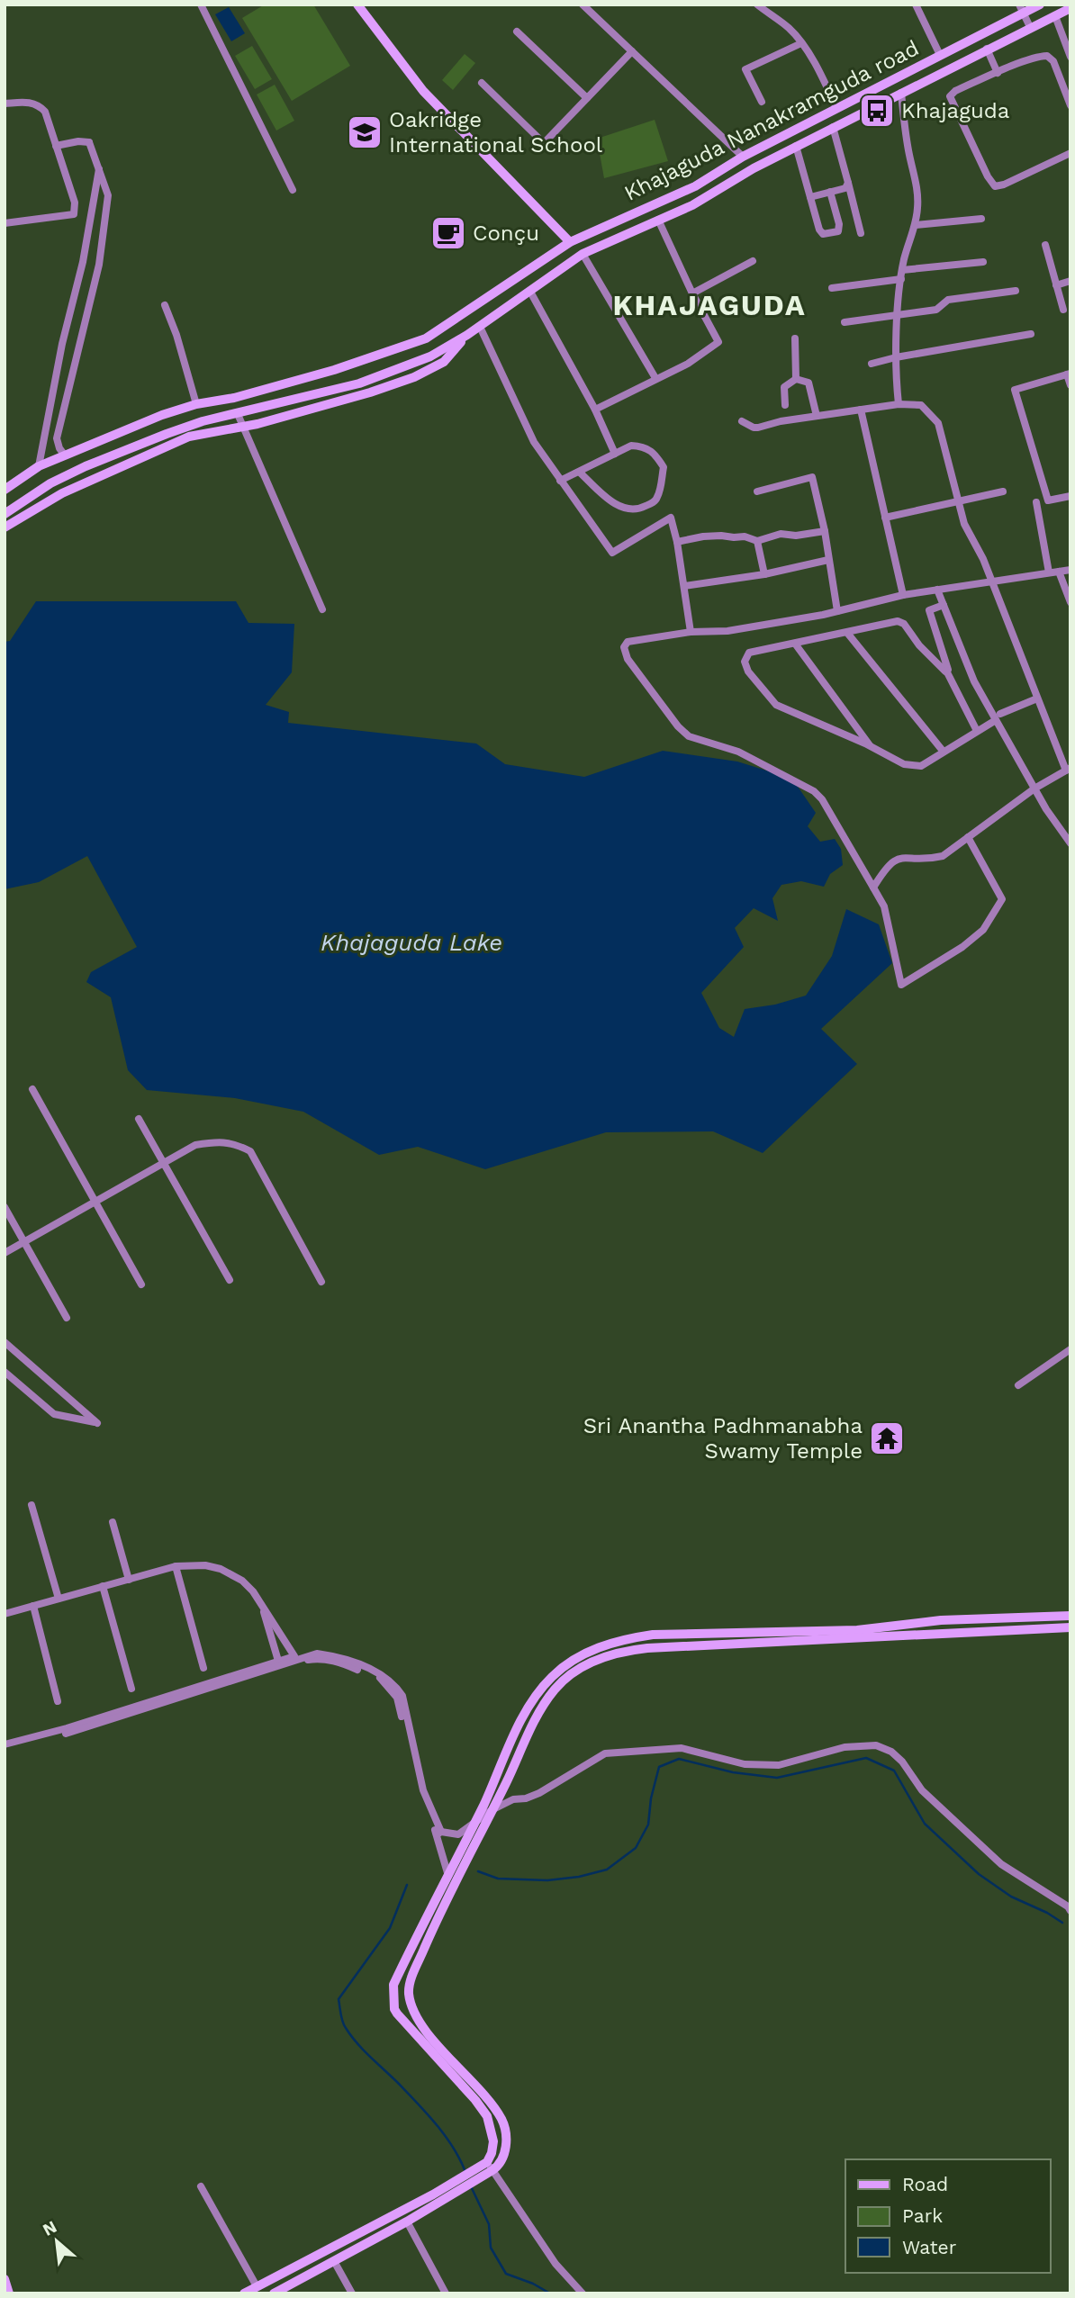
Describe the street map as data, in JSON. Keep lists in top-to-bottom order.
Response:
{
  "streets": {
    "main road": ["Khajaguda Nanakramguda road"]
  },
  "districts": ["KHAJAGUDA"],
  "water": ["Khajaguda Lake"],
  "places": {
    "bus stop": ["Khajaguda"],
    "school or university": ["Oakridge International School"],
    "cafe": ["Conçu"],
    "temple": ["Sri Anantha Padhmanabha Swamy Temple"]
  },
  "legend": ["Road", "Park", "Water"],
  "north": "top left"
}
